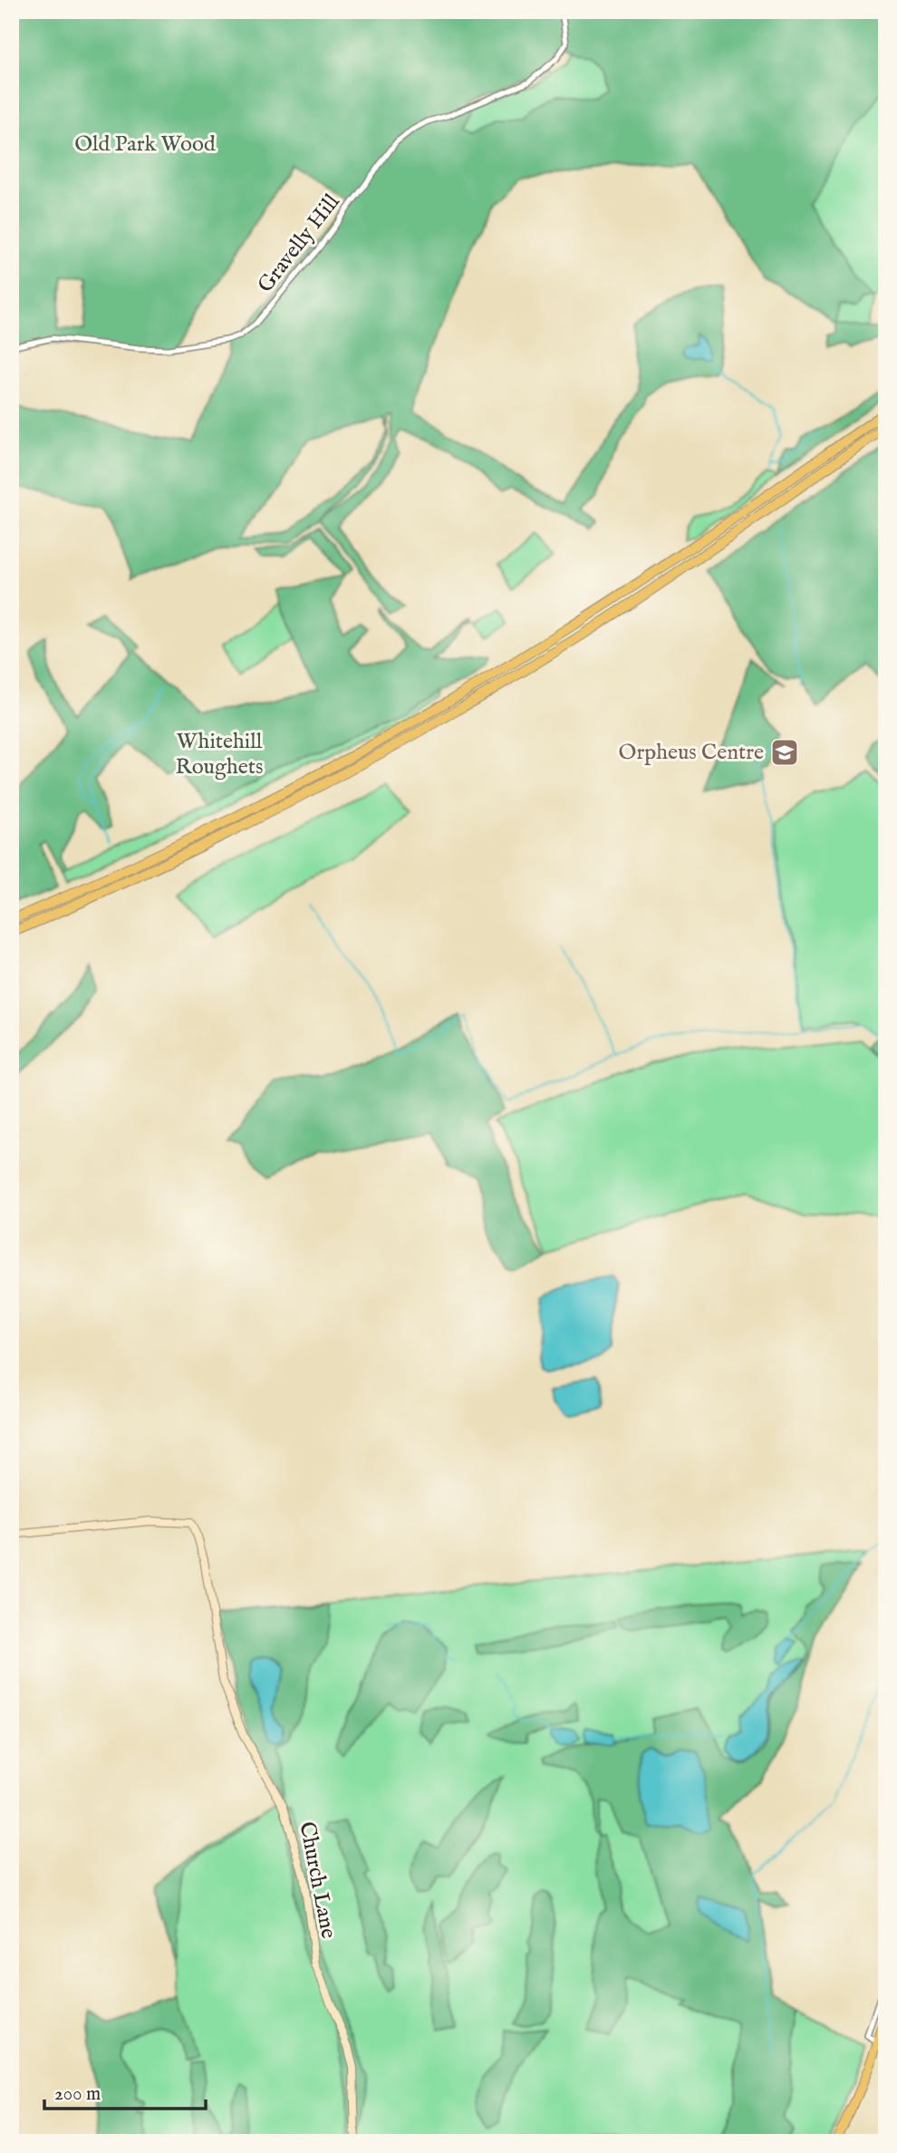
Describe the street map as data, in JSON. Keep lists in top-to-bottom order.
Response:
{
  "streets": {
    "street": ["Gravelly Hill", "Church Lane"]
  },
  "parks": ["Old Park Wood", "Whitehill Roughets"],
  "places": {
    "school or university": ["Orpheus Centre"]
  },
  "scale_bar": "200 m"
}
